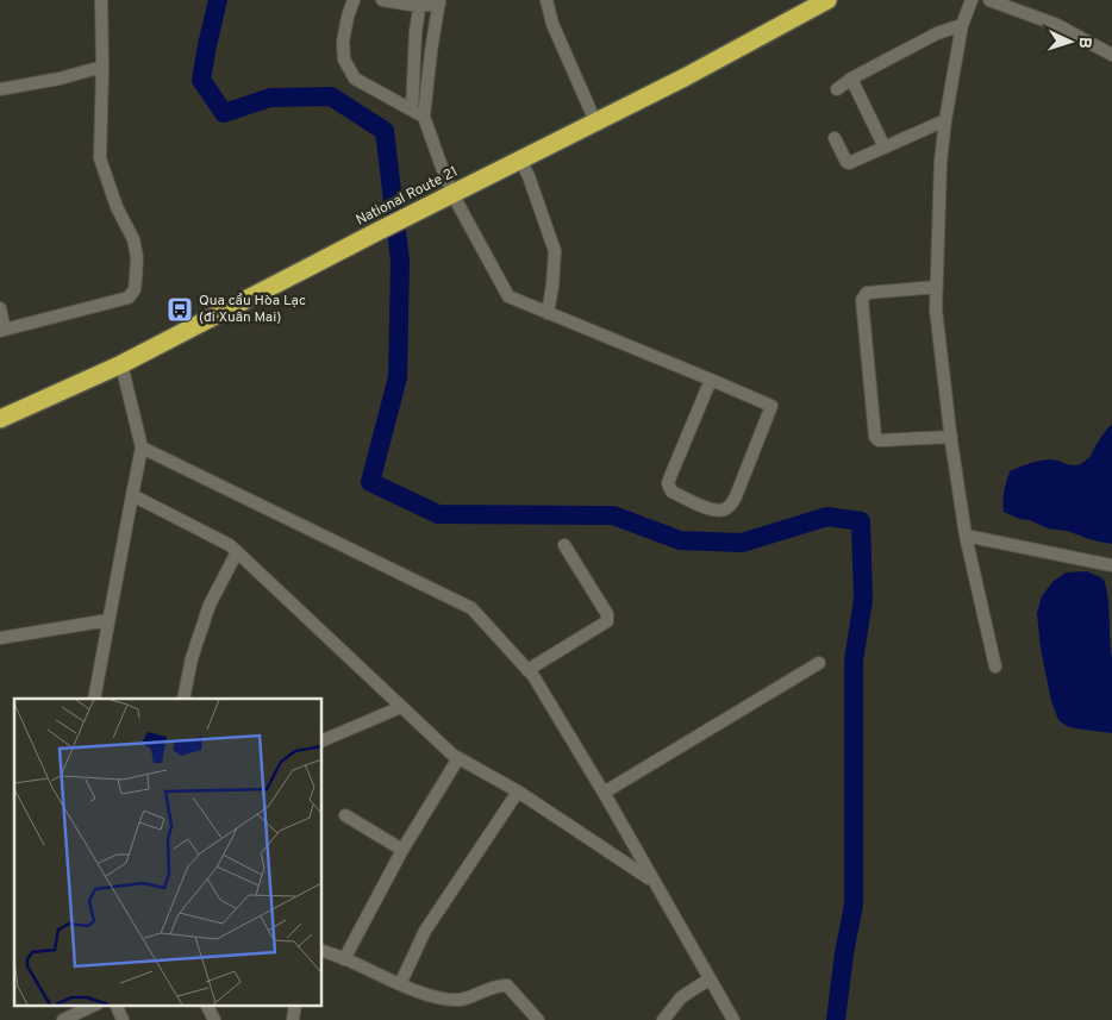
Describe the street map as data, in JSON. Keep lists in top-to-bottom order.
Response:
{
  "streets": {
    "highway": ["National Route 21"]
  },
  "places": {
    "bus stop": ["Qua cầu Hòa Lạc (đi Xuân Mai)"]
  },
  "north": "right"
}
